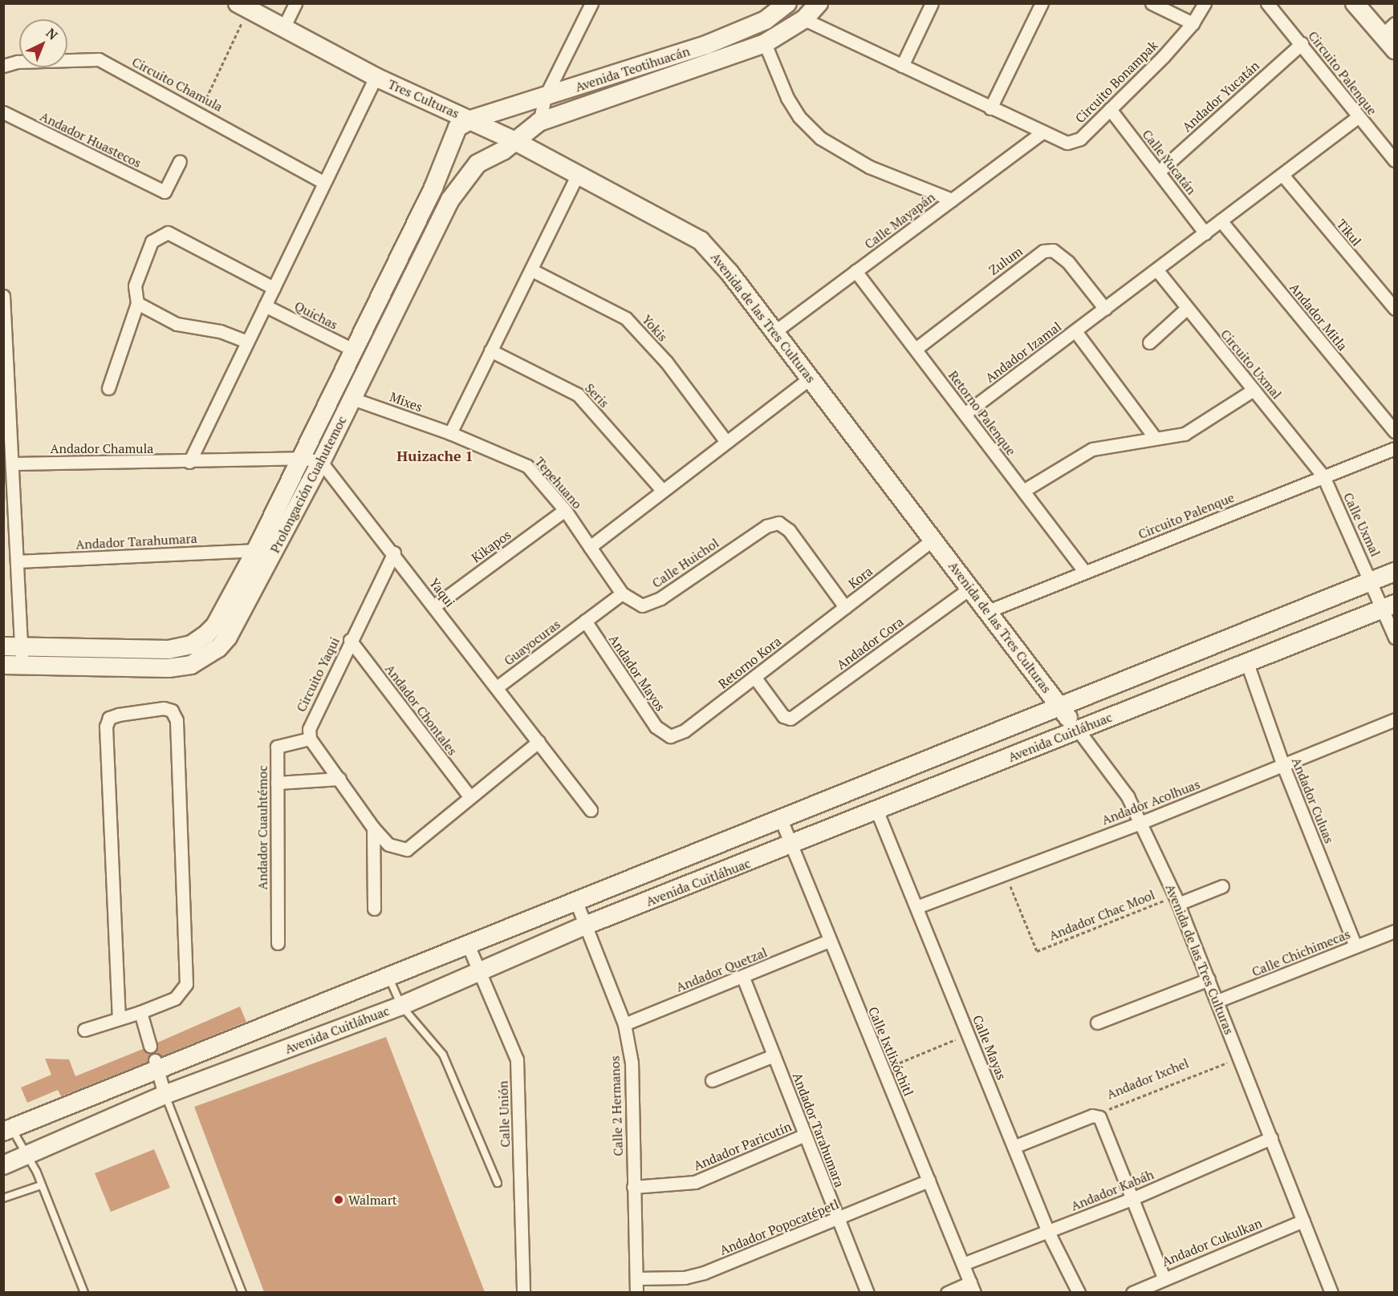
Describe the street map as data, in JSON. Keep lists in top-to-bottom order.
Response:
{
  "streets": {
    "street": [
      "Avenida Teotihuacán",
      "Circuito Palenque",
      "Circuito Bonampak",
      "Circuito Chamula",
      "Andador Yucatán",
      "Tres Culturas",
      "Andador Huastecos",
      "Calle Yucatán",
      "Calle Mayapán",
      "Tikul",
      "Zulum",
      "Quichas",
      "Andador Mitla",
      "Avenida de las Tres Culturas",
      "Yokis",
      "Andador Izamal",
      "Circuito Uxmal",
      "Seris",
      "Mixes",
      "Retorno Palenque",
      "Andador Chamula",
      "Tepehuano",
      "Prolongación Cuahutemoc",
      "Calle Uxmal",
      "Andador Tarahumara",
      "Kikapos",
      "Calle Huichol",
      "Kora",
      "Yaqui",
      "Guayocuras",
      "Andador Cora",
      "Retorno Kora",
      "Andador Mayos",
      "Circuito Yaqui",
      "Andador Chontales",
      "Avenida Cuitláhuac",
      "Andador Culuas",
      "Andador Acolhuas",
      "Andador Cuauhtémoc",
      "Calle Chichimecas",
      "Andador Quetzal",
      "Calle Mayas",
      "Calle Ixtlixóchitl",
      "Andador Ixchel",
      "Calle 2 Hermanos",
      "Calle Unión",
      "Andador Paricutín",
      "Andador Kabáh",
      "Andador Popocatépetl",
      "Andador Cukulkan"
    ],
    "path": ["Andador Chac Mool"]
  },
  "crossings": [
    ["Avenida Teotihuacán", "Circuito Bonampak"],
    ["Avenida Teotihuacán", "Tres Culturas"],
    ["Avenida Teotihuacán", "Avenida de las Tres Culturas"],
    ["Avenida Teotihuacán", "Prolongación Cuahutemoc"],
    ["Circuito Palenque", "Andador Yucatán"],
    ["Circuito Palenque", "Avenida de las Tres Culturas"],
    ["Circuito Palenque", "Circuito Uxmal"],
    ["Circuito Palenque", "Retorno Palenque"],
    ["Circuito Palenque", "Calle Uxmal"],
    ["Circuito Bonampak", "Calle Yucatán"],
    ["Circuito Bonampak", "Calle Mayapán"],
    ["Andador Yucatán", "Calle Yucatán"],
    ["Tres Culturas", "Avenida de las Tres Culturas"],
    ["Tres Culturas", "Prolongación Cuahutemoc"],
    ["Calle Mayapán", "Avenida de las Tres Culturas"],
    ["Calle Mayapán", "Retorno Palenque"],
    ["Zulum", "Retorno Palenque"],
    ["Quichas", "Prolongación Cuahutemoc"],
    ["Avenida de las Tres Culturas", "Prolongación Cuahutemoc"],
    ["Avenida de las Tres Culturas", "Kora"],
    ["Avenida de las Tres Culturas", "Andador Cora"],
    ["Avenida de las Tres Culturas", "Avenida Cuitláhuac"],
    ["Avenida de las Tres Culturas", "Andador Acolhuas"],
    ["Avenida de las Tres Culturas", "Andador Chac Mool"],
    ["Avenida de las Tres Culturas", "Calle Chichimecas"],
    ["Avenida de las Tres Culturas", "Andador Ixchel"],
    ["Avenida de las Tres Culturas", "Andador Kabáh"],
    ["Avenida de las Tres Culturas", "Andador Cukulkan"],
    ["Andador Izamal", "Retorno Palenque"],
    ["Circuito Uxmal", "Calle Uxmal"],
    ["Mixes", "Tepehuano"],
    ["Mixes", "Prolongación Cuahutemoc"],
    ["Andador Chamula", "Prolongación Cuahutemoc"],
    ["Andador Chamula", "Yaqui"],
    ["Tepehuano", "Kikapos"],
    ["Tepehuano", "Calle Huichol"],
    ["Prolongación Cuahutemoc", "Andador Tarahumara"],
    ["Prolongación Cuahutemoc", "Yaqui"],
    ["Calle Uxmal", "Avenida Cuitláhuac"],
    ["Andador Tarahumara", "Andador Quetzal"],
    ["Andador Tarahumara", "Andador Paricutín"],
    ["Andador Tarahumara", "Andador Popocatépetl"],
    ["Kikapos", "Yaqui"],
    ["Calle Huichol", "Kora"],
    ["Kora", "Retorno Kora"],
    ["Yaqui", "Guayocuras"],
    ["Yaqui", "Circuito Yaqui"],
    ["Guayocuras", "Andador Mayos"],
    ["Andador Cora", "Retorno Kora"],
    ["Retorno Kora", "Andador Mayos"],
    ["Circuito Yaqui", "Andador Chontales"],
    ["Circuito Yaqui", "Andador Cuauhtémoc"],
    ["Avenida Cuitláhuac", "Andador Culuas"],
    ["Avenida Cuitláhuac", "Calle Mayas"],
    ["Avenida Cuitláhuac", "Calle Ixtlixóchitl"],
    ["Avenida Cuitláhuac", "Calle 2 Hermanos"],
    ["Avenida Cuitláhuac", "Calle Unión"],
    ["Andador Culuas", "Andador Acolhuas"],
    ["Andador Culuas", "Calle Chichimecas"],
    ["Andador Acolhuas", "Andador Chac Mool"],
    ["Andador Acolhuas", "Calle Mayas"],
    ["Andador Quetzal", "Calle Ixtlixóchitl"],
    ["Andador Quetzal", "Calle 2 Hermanos"],
    ["Calle Mayas", "Andador Ixchel"],
    ["Calle Mayas", "Andador Kabáh"],
    ["Calle Ixtlixóchitl", "Andador Kabáh"],
    ["Calle Ixtlixóchitl", "Andador Popocatépetl"],
    ["Calle 2 Hermanos", "Andador Paricutín"],
    ["Calle 2 Hermanos", "Andador Popocatépetl"]
  ],
  "districts": ["Huizache 1"],
  "places": ["Walmart"],
  "north": "top right"
}
